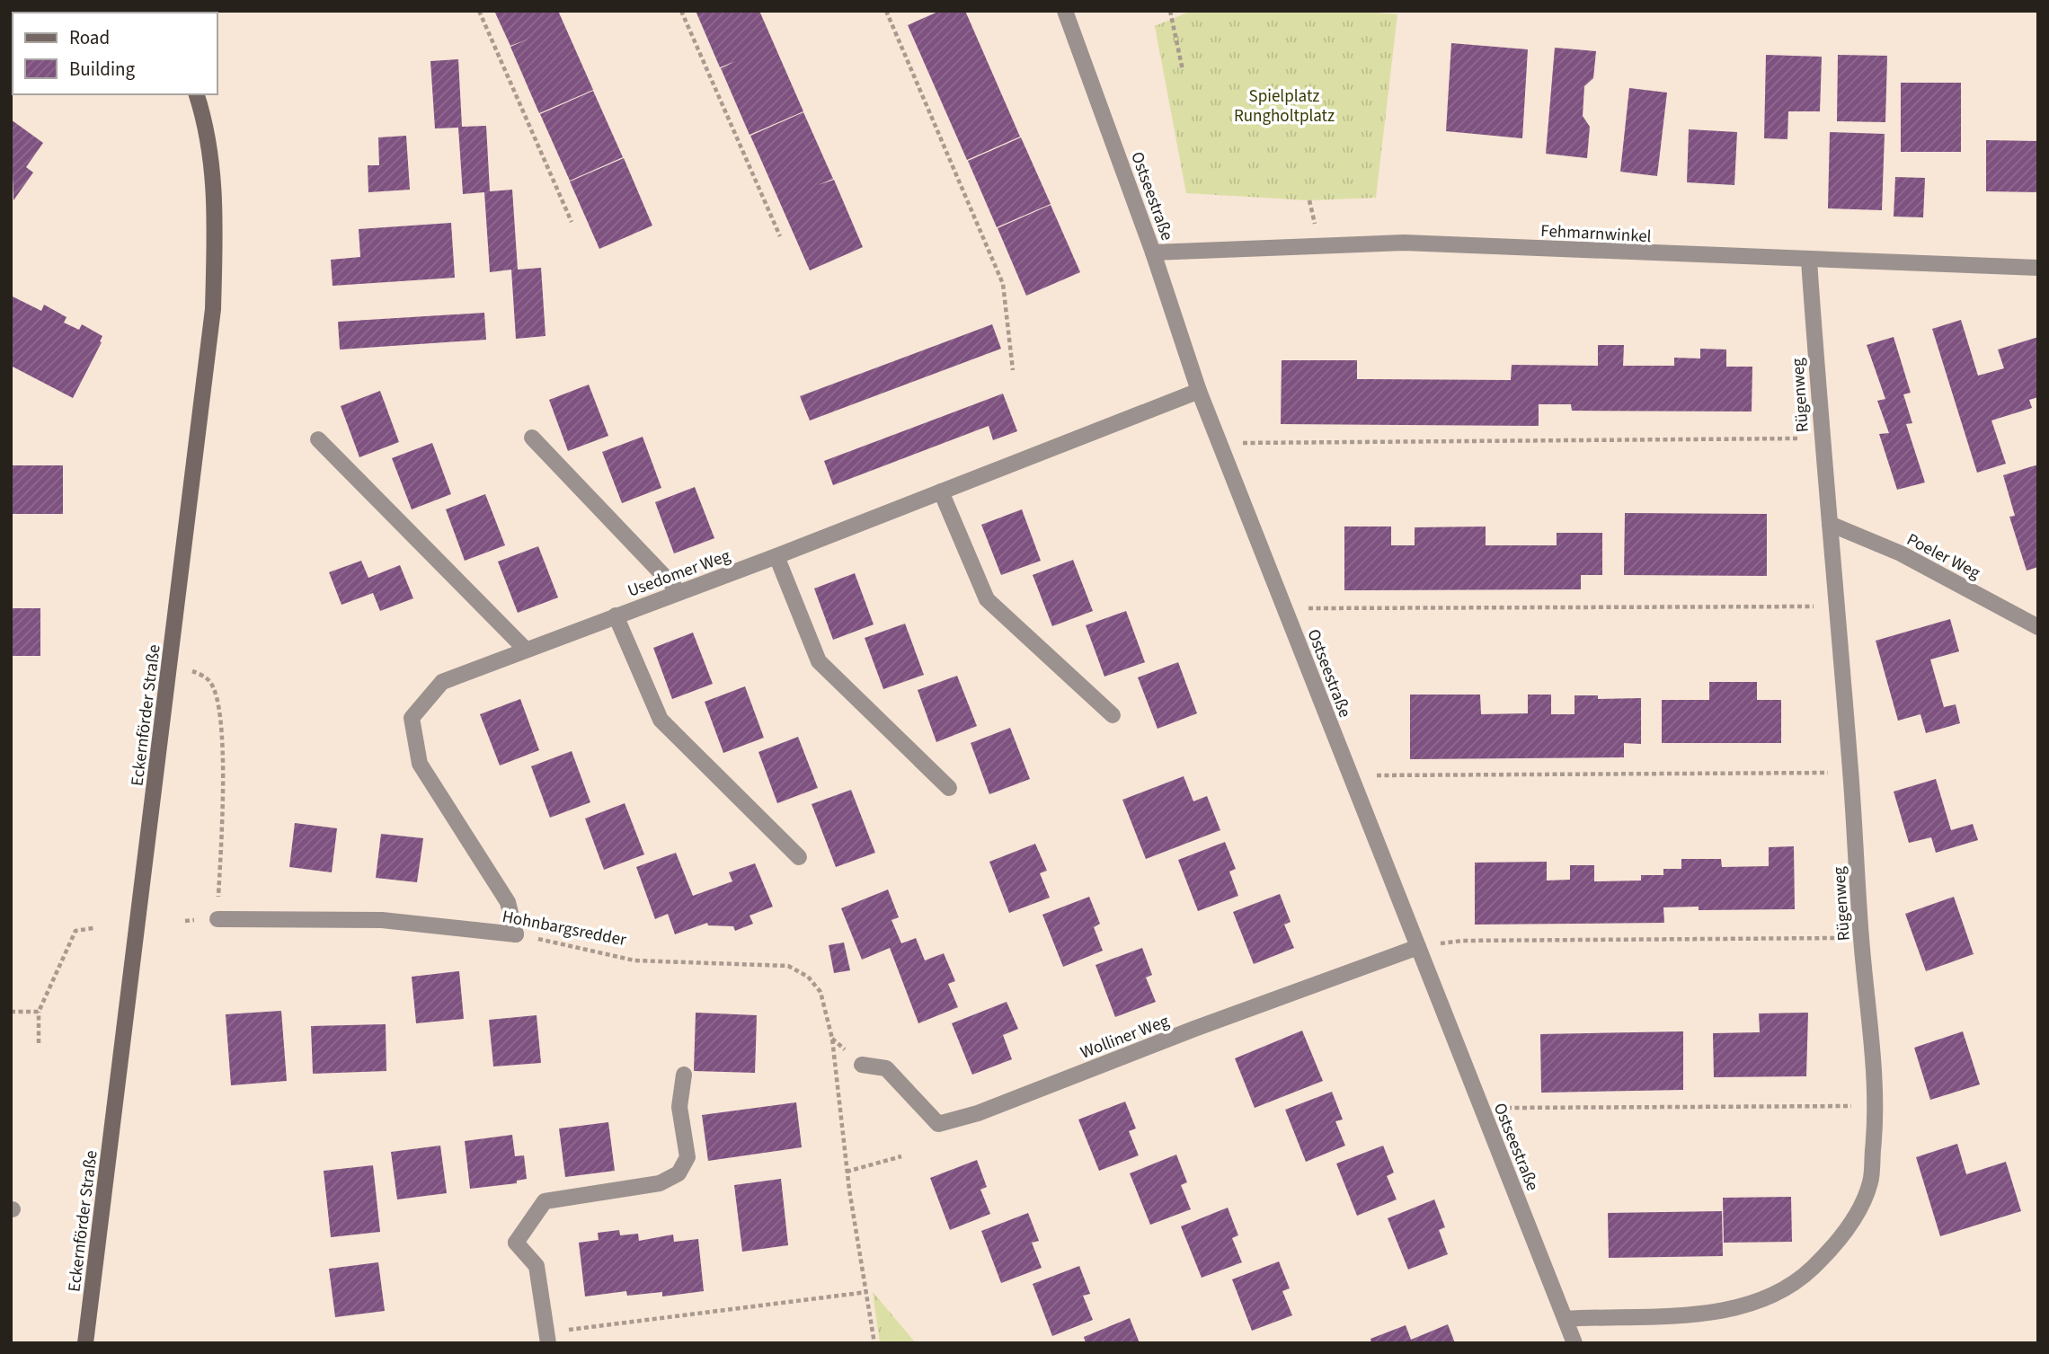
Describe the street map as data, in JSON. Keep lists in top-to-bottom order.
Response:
{
  "streets": {
    "street": [
      "Ostseestraße",
      "Fehmarnwinkel",
      "Rügenweg",
      "Poeler Weg",
      "Usedomer Weg",
      "Eckernförder Straße",
      "Hohnbargsredder",
      "Wolliner Weg"
    ]
  },
  "crossings": [
    ["Ostseestraße", "Fehmarnwinkel"],
    ["Ostseestraße", "Rügenweg"],
    ["Ostseestraße", "Usedomer Weg"],
    ["Ostseestraße", "Wolliner Weg"],
    ["Fehmarnwinkel", "Rügenweg"],
    ["Rügenweg", "Poeler Weg"],
    ["Usedomer Weg", "Hohnbargsredder"]
  ],
  "parks": ["Spielplatz Rungholtplatz"],
  "legend": ["Road", "Building"]
}
